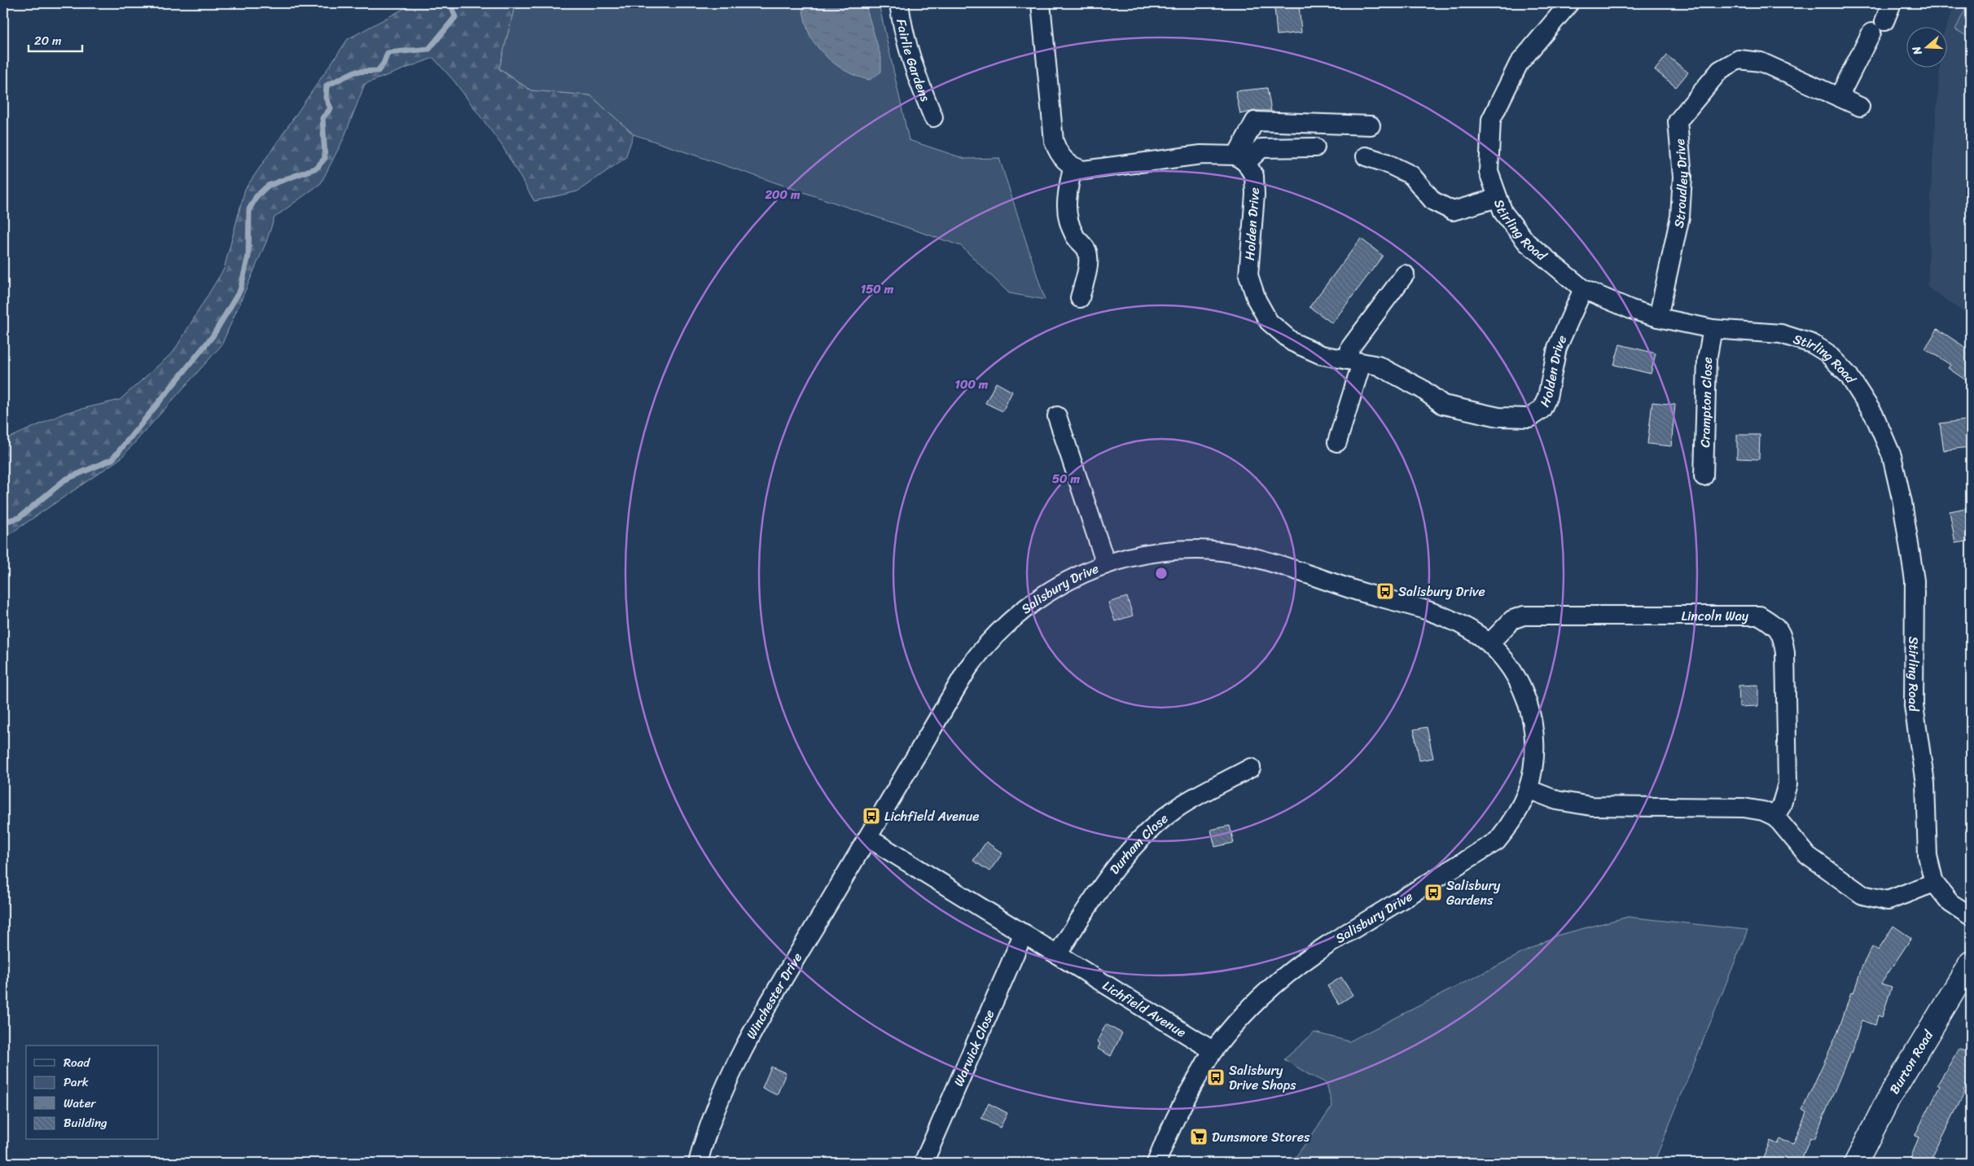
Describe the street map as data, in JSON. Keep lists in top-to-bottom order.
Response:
{
  "streets": {
    "highway": ["Burton Road"],
    "street": [
      "Fairlie Gardens",
      "Stroudley Drive",
      "Holden Drive",
      "Stirling Road",
      "Crampton Close",
      "Salisbury Drive",
      "Lincoln Way",
      "Durham Close",
      "Winchester Drive",
      "Lichfield Avenue",
      "Warwick Close"
    ]
  },
  "crossings": [
    ["Stroudley Drive", "Stirling Road"],
    ["Holden Drive", "Stirling Road"],
    ["Stirling Road", "Crampton Close"],
    ["Salisbury Drive", "Lincoln Way"],
    ["Salisbury Drive", "Winchester Drive"],
    ["Salisbury Drive", "Lichfield Avenue"],
    ["Durham Close", "Lichfield Avenue"],
    ["Winchester Drive", "Lichfield Avenue"],
    ["Lichfield Avenue", "Warwick Close"]
  ],
  "places": {
    "bus stop": [
      "Salisbury Drive",
      "Lichfield Avenue",
      "Salisbury Gardens",
      "Salisbury Drive Shops"
    ],
    "supermarket": ["Dunsmore Stores"]
  },
  "legend": [
    "Road",
    "Park",
    "Water",
    "Building"
  ],
  "scale_bar": "20 m",
  "north": "left",
  "rings": [
    "200 m",
    "150 m",
    "100 m",
    "50 m"
  ]
}
